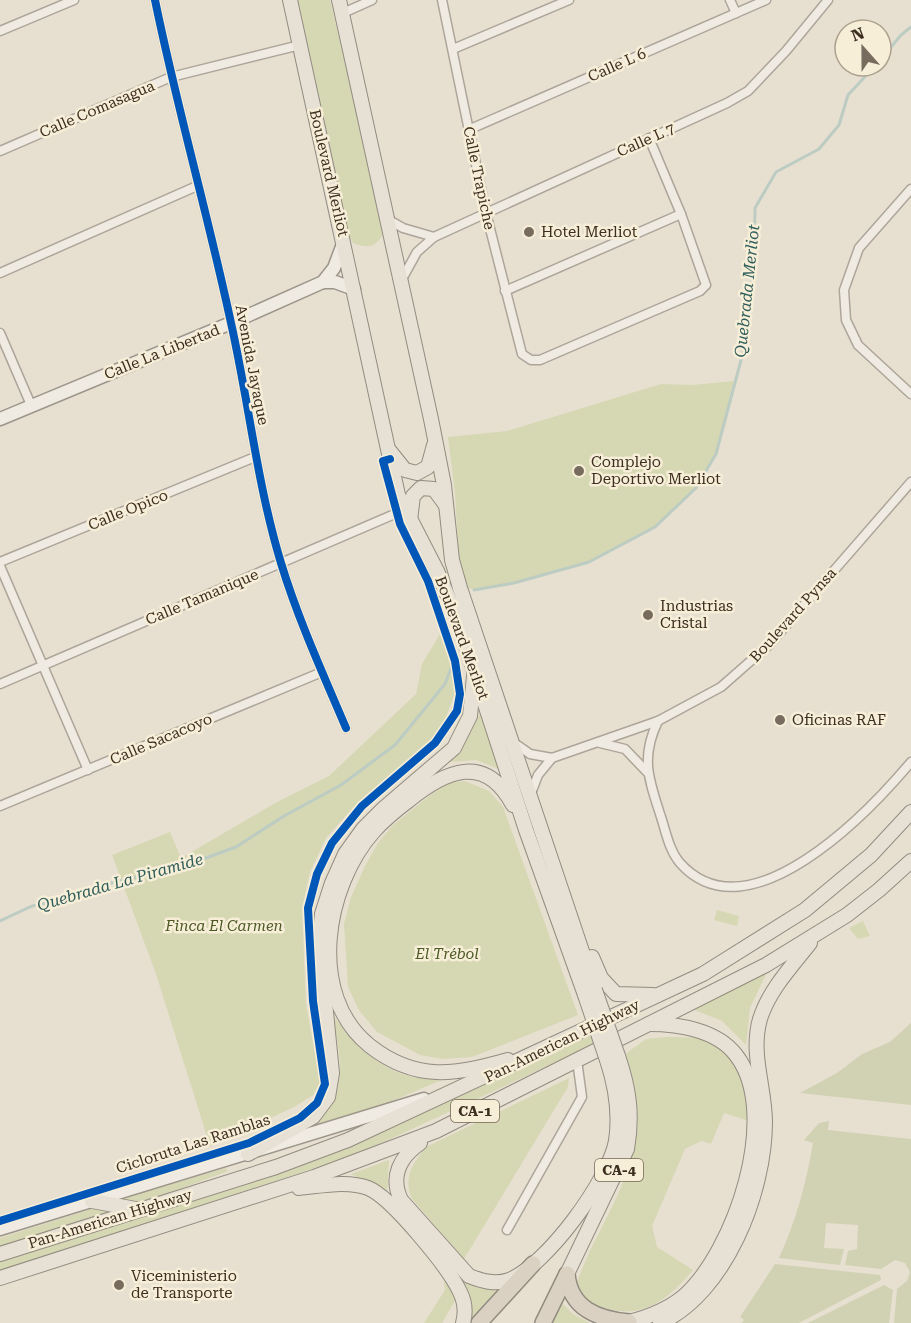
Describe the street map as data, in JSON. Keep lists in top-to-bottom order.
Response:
{
  "streets": {
    "highway": ["CA-4"],
    "main road": ["Boulevard Merliot", "Pan-American Highway", "CA-1"],
    "street": [
      "Calle L 6",
      "Calle Comasagua",
      "Calle L 7",
      "Calle Trapiche",
      "Calle La Libertad",
      "Avenida Jayaque",
      "Calle Opico",
      "Calle Tamanique",
      "Boulevard Pynsa",
      "Calle Sacacoyo"
    ],
    "cycle path": ["Cicloruta Las Ramblas"]
  },
  "crossings": [
    ["Calle L 6", "Calle Trapiche"],
    ["Calle Comasagua", "Boulevard Merliot"],
    ["Calle Comasagua", "Avenida Jayaque"],
    ["Calle L 7", "Boulevard Merliot"],
    ["Calle L 7", "Calle Trapiche"],
    ["Boulevard Merliot", "Calle Tamanique"],
    ["Boulevard Merliot", "CA-4"],
    ["Calle La Libertad", "Avenida Jayaque"],
    ["Avenida Jayaque", "Calle Opico"],
    ["Avenida Jayaque", "Calle Tamanique"],
    ["Avenida Jayaque", "Calle Sacacoyo"]
  ],
  "water": ["Quebrada Merliot", "Quebrada La Piramide"],
  "parks": ["Finca El Carmen", "El Trébol"],
  "places": [
    "Hotel Merliot",
    "Complejo Deportivo Merliot",
    "Industrias Cristal",
    "Oficinas RAF",
    "Viceministerio de Transporte"
  ],
  "north": "top"
}
